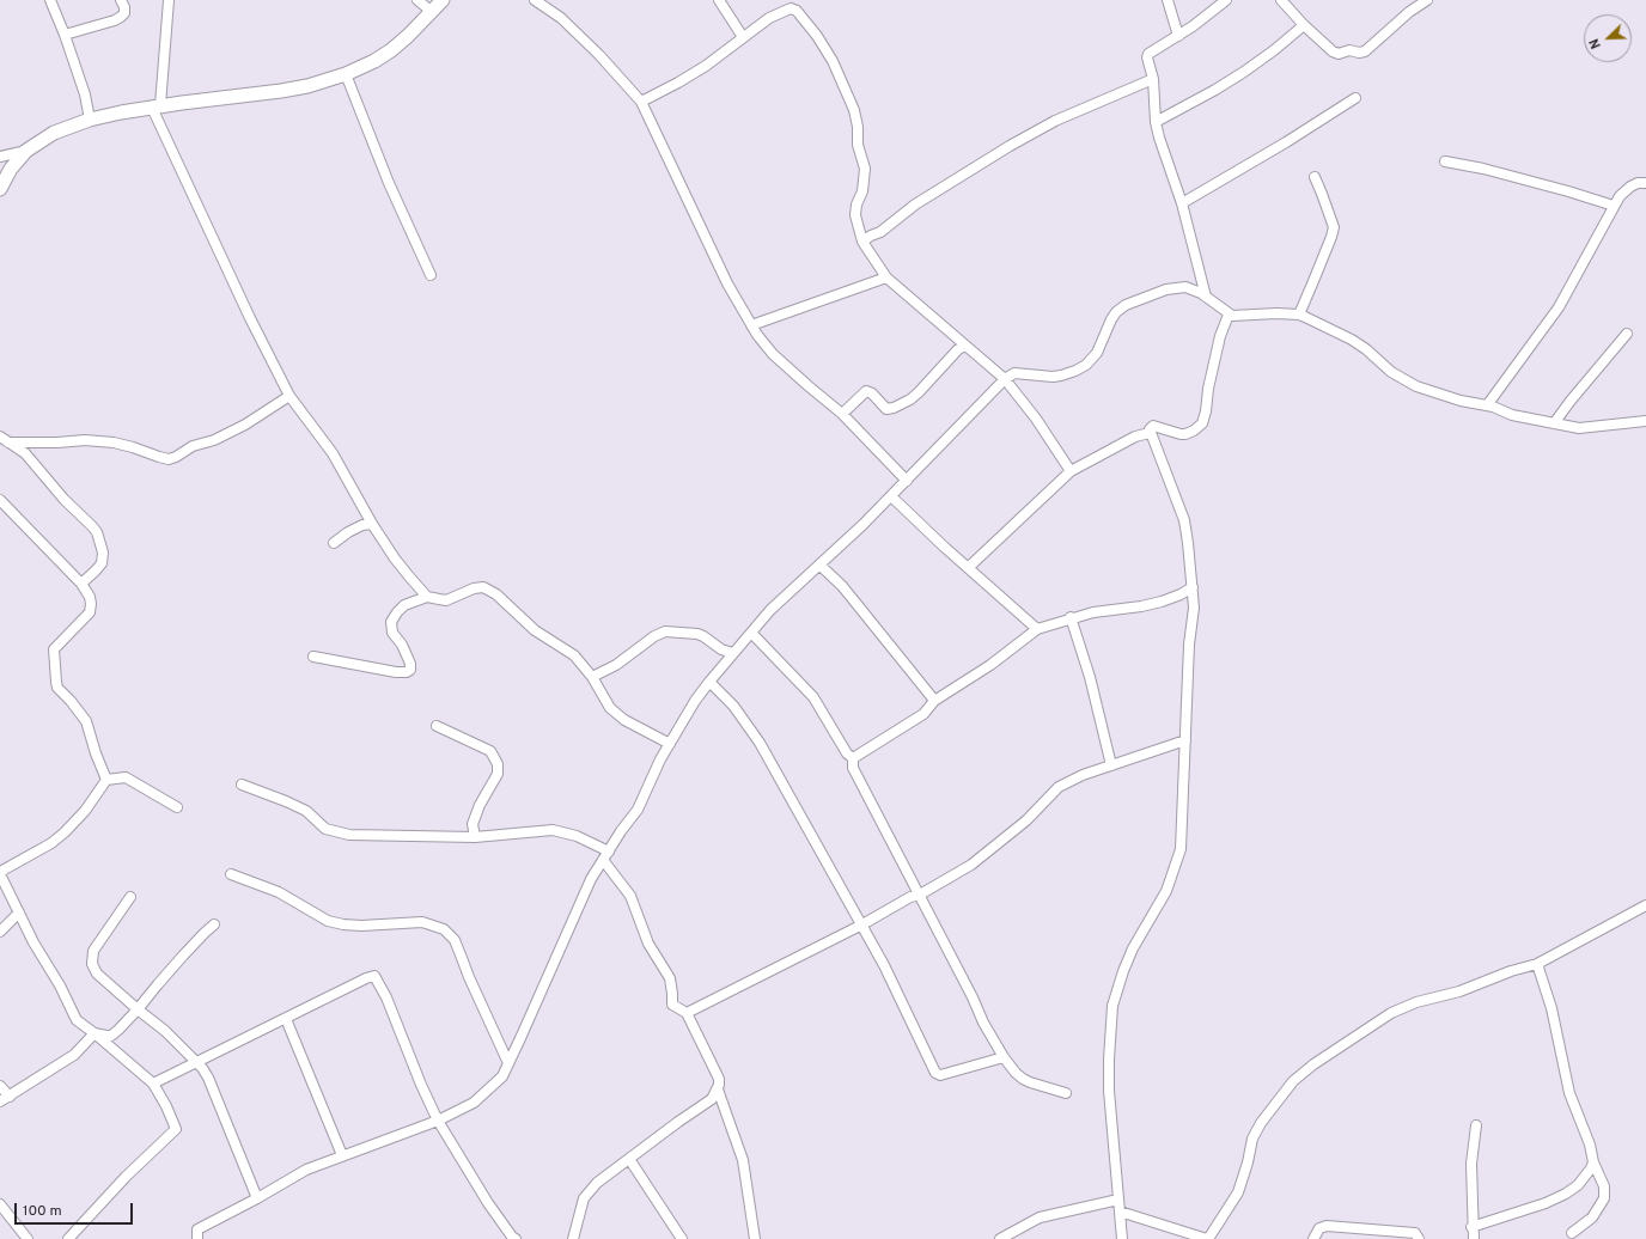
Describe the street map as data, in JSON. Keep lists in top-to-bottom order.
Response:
{
  "scale_bar": "100 m",
  "north": "bottom left"
}
